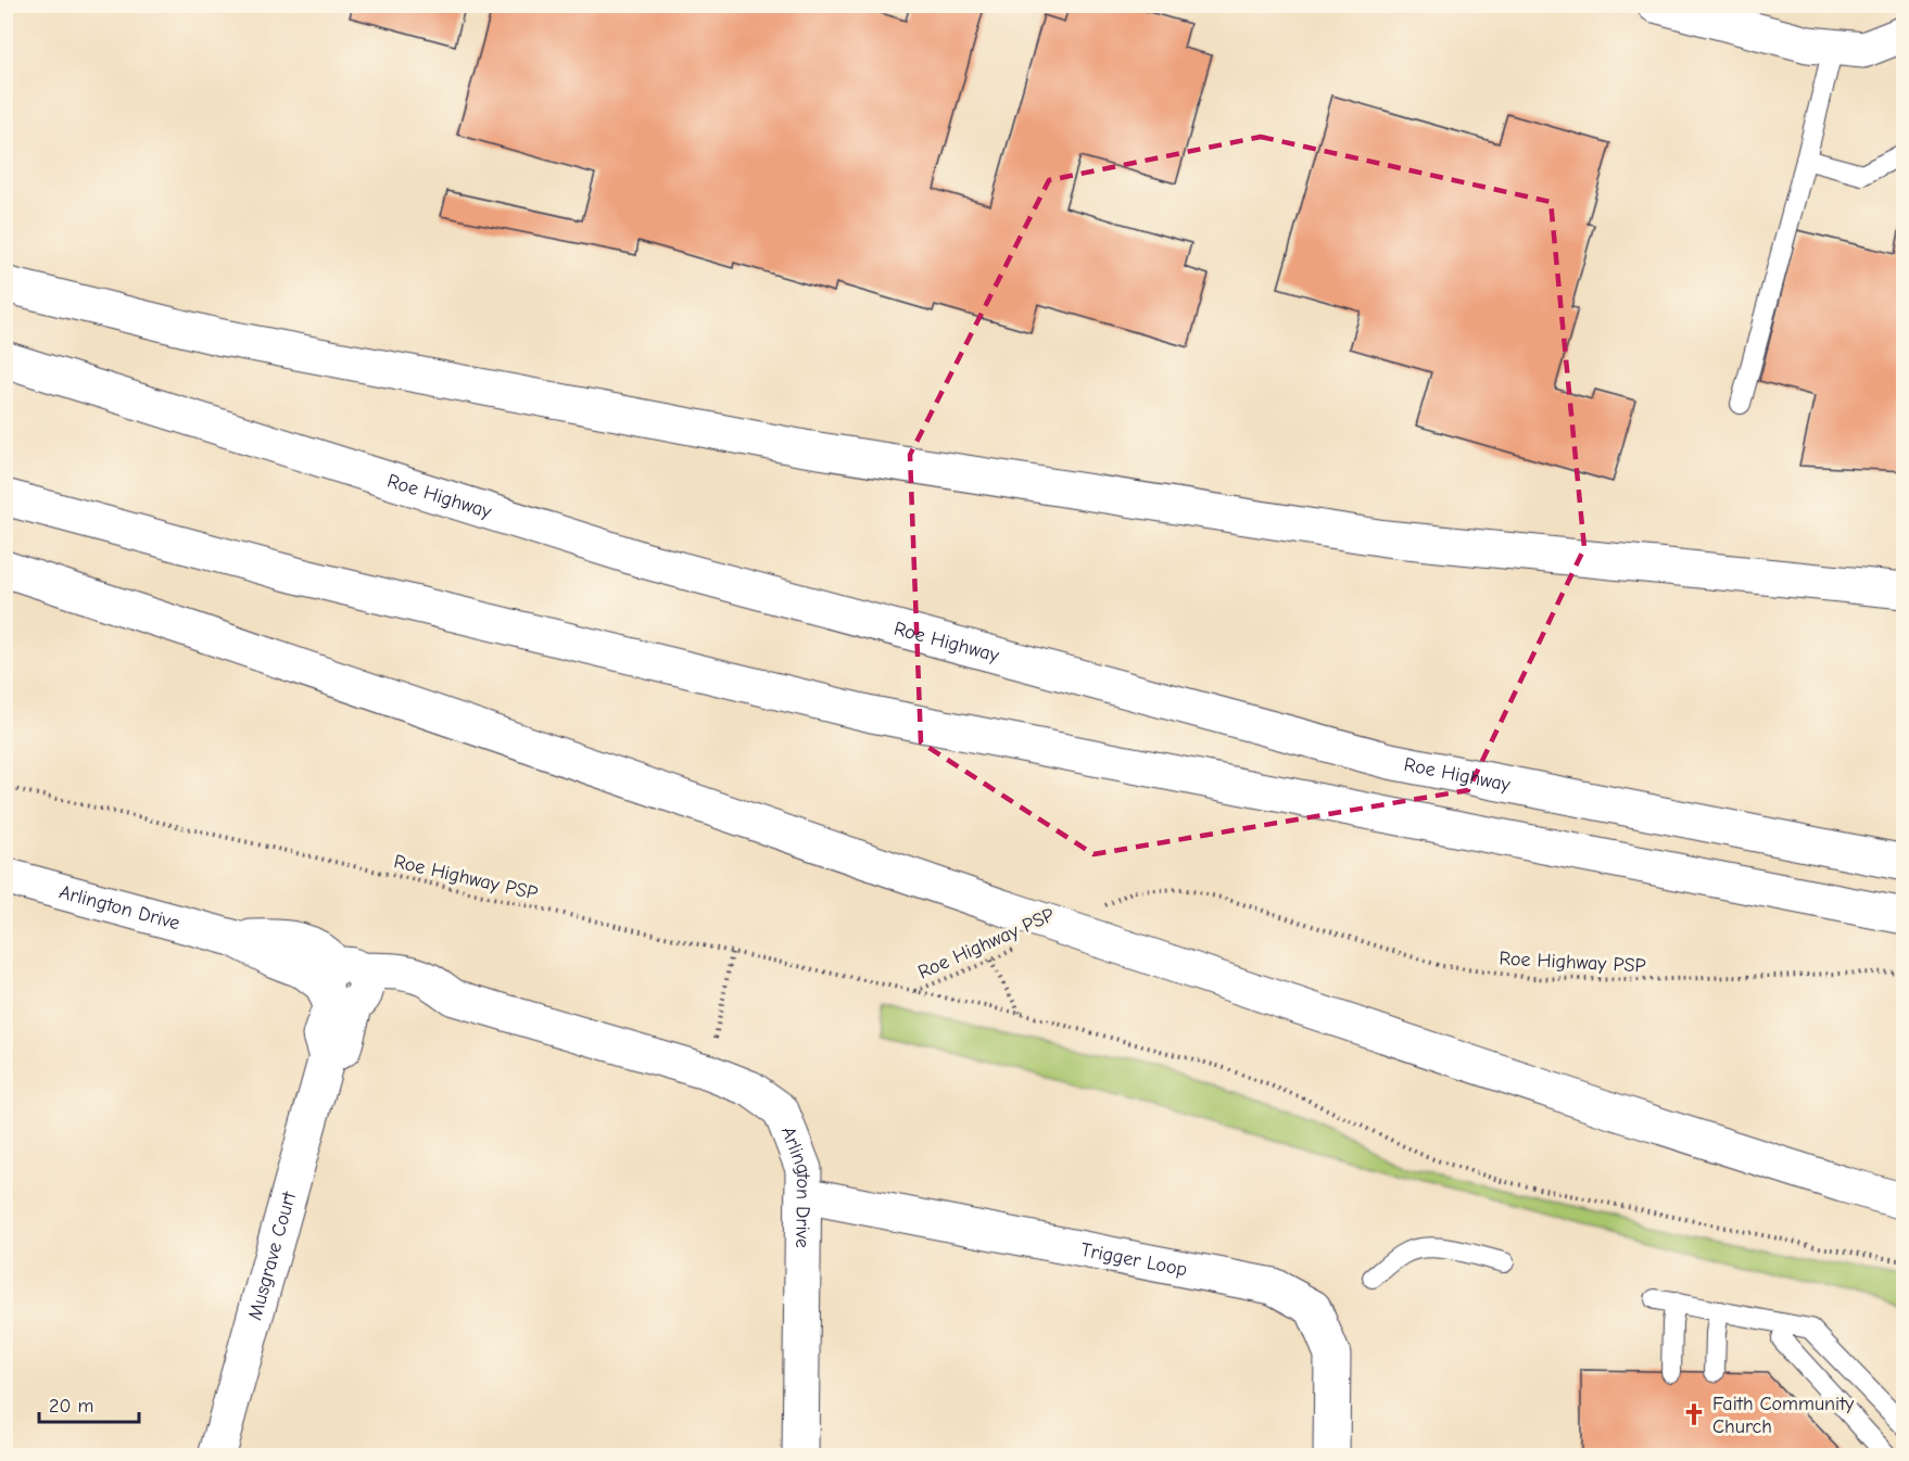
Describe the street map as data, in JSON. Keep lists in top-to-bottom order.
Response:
{
  "streets": {
    "main road": [
      "Roe Highway",
      "Arlington Drive",
      "Musgrave Court",
      "Trigger Loop"
    ],
    "path": ["Roe Highway PSP"]
  },
  "crossings": [
    ["Arlington Drive", "Musgrave Court"],
    ["Arlington Drive", "Trigger Loop"]
  ],
  "places": {
    "church": ["Faith Community Church"]
  },
  "scale_bar": "20 m"
}
